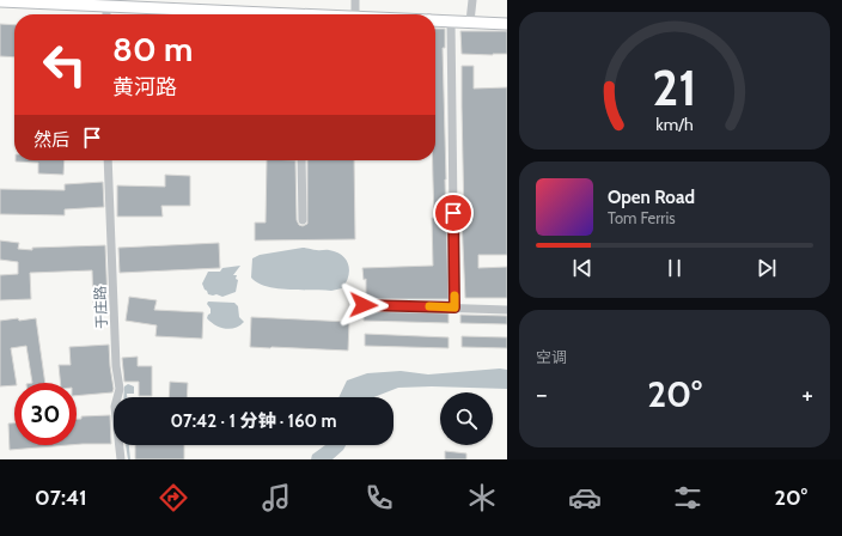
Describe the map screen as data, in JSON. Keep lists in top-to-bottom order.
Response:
{
  "streets": {
    "street": ["于庄路"]
  },
  "page": {
    "turn": ["80 m", "黄河路"],
    "then": "然后",
    "song": ["Open Road", "Tom Ferris"],
    "tile": "空调",
    "heat": ["−", "20°", "+"],
    "limit": "30",
    "trip": "07:42 · 1 分钟 · 160 m",
    "tabs": ["07:41", "20°"],
    "gauge": ["21", "km/h"]
  }
}
